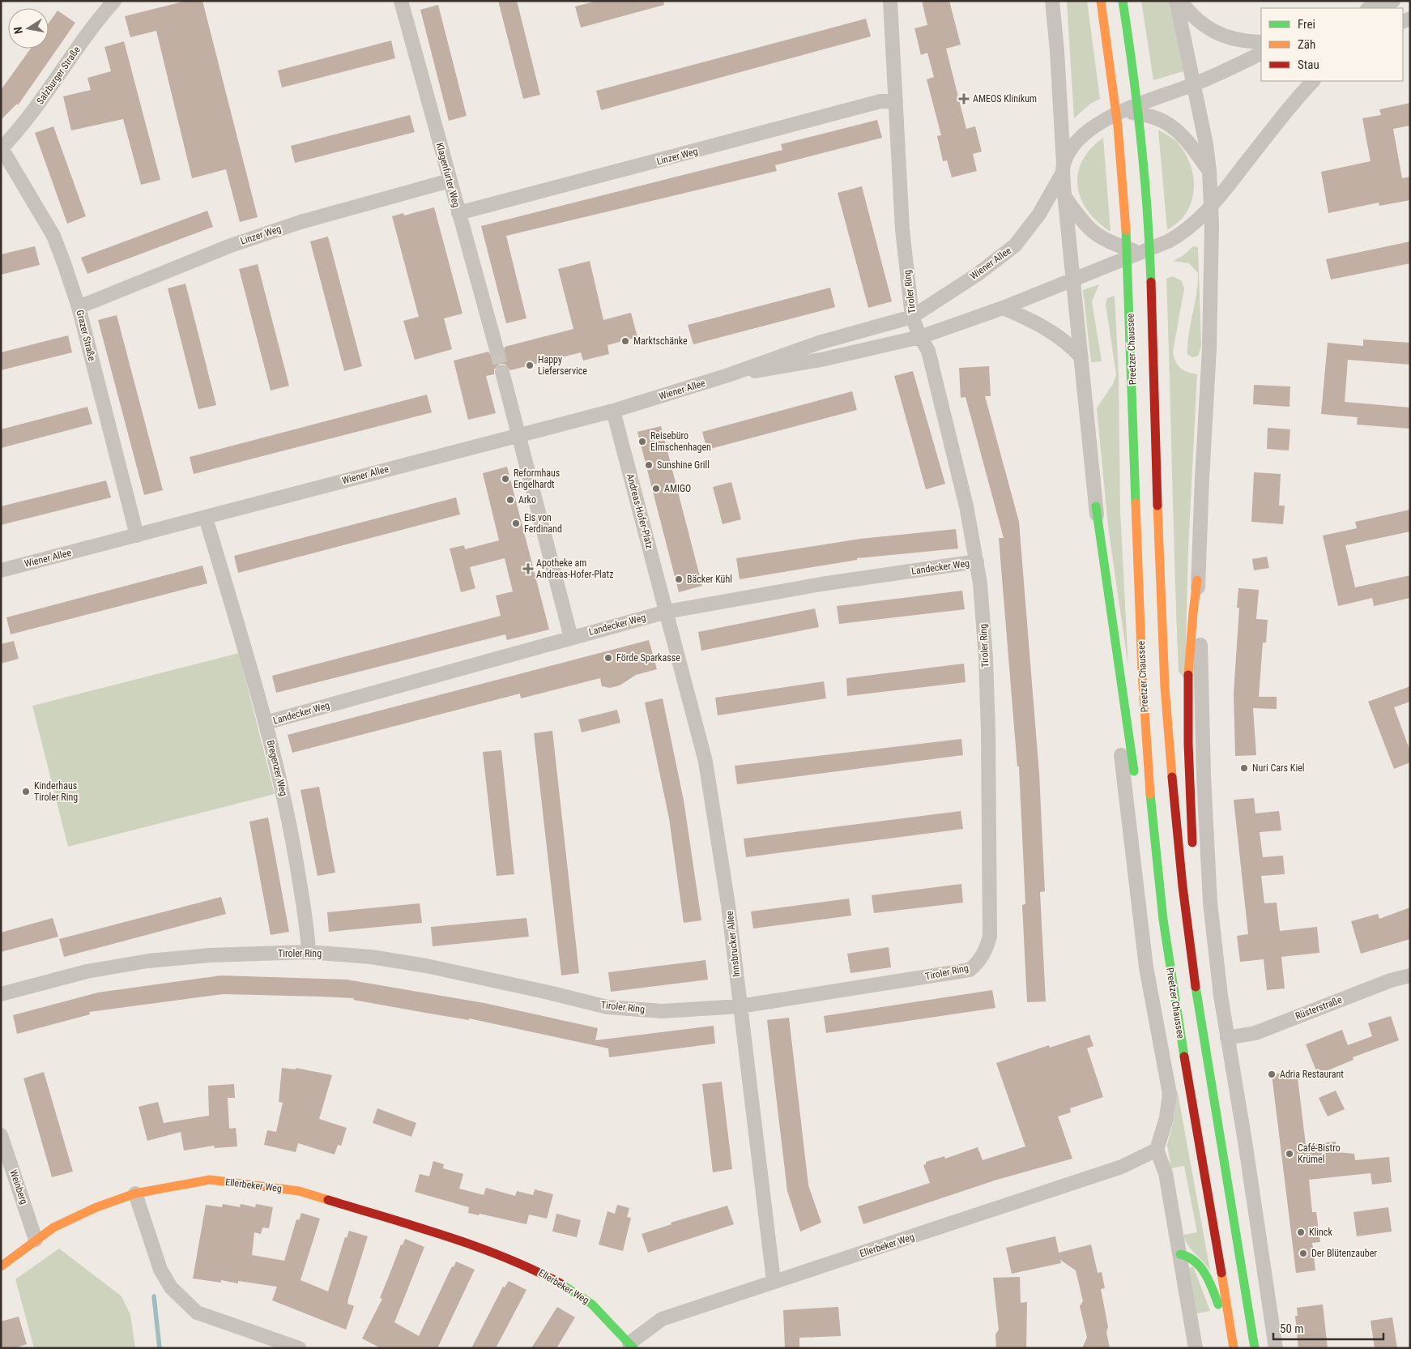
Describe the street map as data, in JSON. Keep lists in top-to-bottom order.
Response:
{
  "streets": {
    "main road": ["Preetzer Chaussee", "Ellerbeker Weg"],
    "street": [
      "Salzburger Straße",
      "Linzer Weg",
      "Klagenfurter Weg",
      "Wiener Allee",
      "Tiroler Ring",
      "Grazer Straße",
      "Andreas-Hofer-Platz",
      "Landecker Weg",
      "Bregenzer Weg",
      "Innsbrucker Allee",
      "Rüsterstraße",
      "Weinberg"
    ]
  },
  "crossings": [
    ["Salzburger Straße", "Grazer Straße"],
    ["Linzer Weg", "Klagenfurter Weg"],
    ["Linzer Weg", "Tiroler Ring"],
    ["Linzer Weg", "Grazer Straße"],
    ["Wiener Allee", "Tiroler Ring"],
    ["Wiener Allee", "Grazer Straße"],
    ["Wiener Allee", "Preetzer Chaussee"],
    ["Wiener Allee", "Andreas-Hofer-Platz"],
    ["Wiener Allee", "Bregenzer Weg"],
    ["Tiroler Ring", "Landecker Weg"],
    ["Tiroler Ring", "Bregenzer Weg"],
    ["Tiroler Ring", "Innsbrucker Allee"],
    ["Preetzer Chaussee", "Ellerbeker Weg"],
    ["Andreas-Hofer-Platz", "Landecker Weg"],
    ["Andreas-Hofer-Platz", "Innsbrucker Allee"],
    ["Landecker Weg", "Bregenzer Weg"],
    ["Landecker Weg", "Innsbrucker Allee"],
    ["Innsbrucker Allee", "Ellerbeker Weg"],
    ["Ellerbeker Weg", "Weinberg"]
  ],
  "places": {
    "health": ["AMEOS Klinikum", "Apotheke am Andreas-Hofer-Platz"],
    "other": [
      "Marktschänke",
      "Happy Lieferservice",
      "Reisebüro Elmschenhagen",
      "Sunshine Grill",
      "Reformhaus Engelhardt",
      "AMIGO",
      "Arko",
      "Eis von Ferdinand",
      "Bäcker Kühl",
      "Förde Sparkasse",
      "Nuri Cars Kiel",
      "Kinderhaus Tiroler Ring",
      "Adria Restaurant",
      "Café-Bistro Krümel",
      "Klinck",
      "Der Blütenzauber"
    ]
  },
  "legend": ["Frei", "Zäh", "Stau"],
  "scale_bar": "50 m",
  "north": "left"
}
